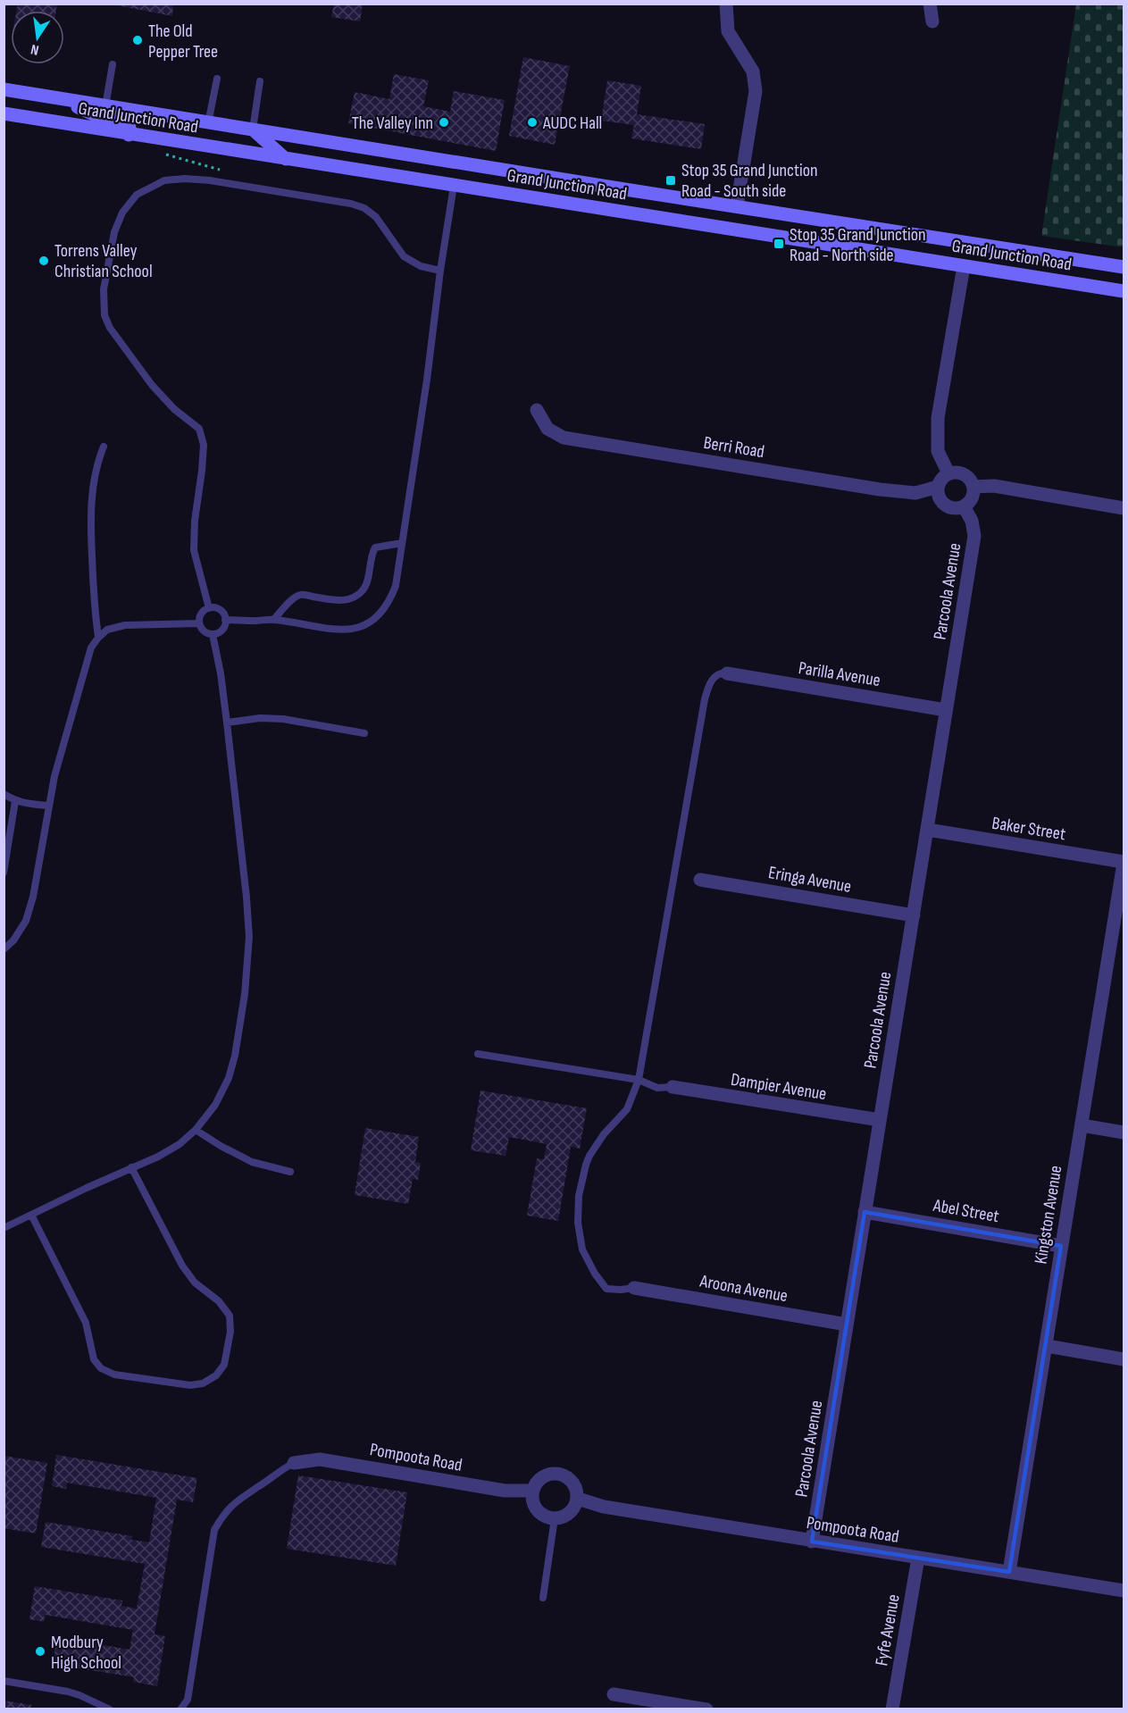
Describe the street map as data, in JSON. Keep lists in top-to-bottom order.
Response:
{
  "streets": {
    "main road": ["Grand Junction Road"],
    "street": [
      "Berri Road",
      "Parcoola Avenue",
      "Parilla Avenue",
      "Baker Street",
      "Eringa Avenue",
      "Dampier Avenue",
      "Abel Street",
      "Kingston Avenue",
      "Aroona Avenue",
      "Pompoota Road",
      "Fyfe Avenue"
    ]
  },
  "crossings": [
    ["Berri Road", "Parcoola Avenue"],
    ["Parcoola Avenue", "Parilla Avenue"],
    ["Parcoola Avenue", "Baker Street"],
    ["Parcoola Avenue", "Eringa Avenue"],
    ["Parcoola Avenue", "Dampier Avenue"],
    ["Parcoola Avenue", "Abel Street"],
    ["Parcoola Avenue", "Aroona Avenue"],
    ["Parcoola Avenue", "Pompoota Road"],
    ["Baker Street", "Kingston Avenue"],
    ["Abel Street", "Kingston Avenue"],
    ["Kingston Avenue", "Pompoota Road"],
    ["Pompoota Road", "Fyfe Avenue"]
  ],
  "places": {
    "other": [
      "The Old Pepper Tree",
      "The Valley Inn",
      "AUDC Hall",
      "Torrens Valley Christian School",
      "Modbury High School"
    ],
    "transit": ["Stop 35 Grand Junction Road - South side", "Stop 35 Grand Junction Road - North side"]
  },
  "north": "bottom"
}
